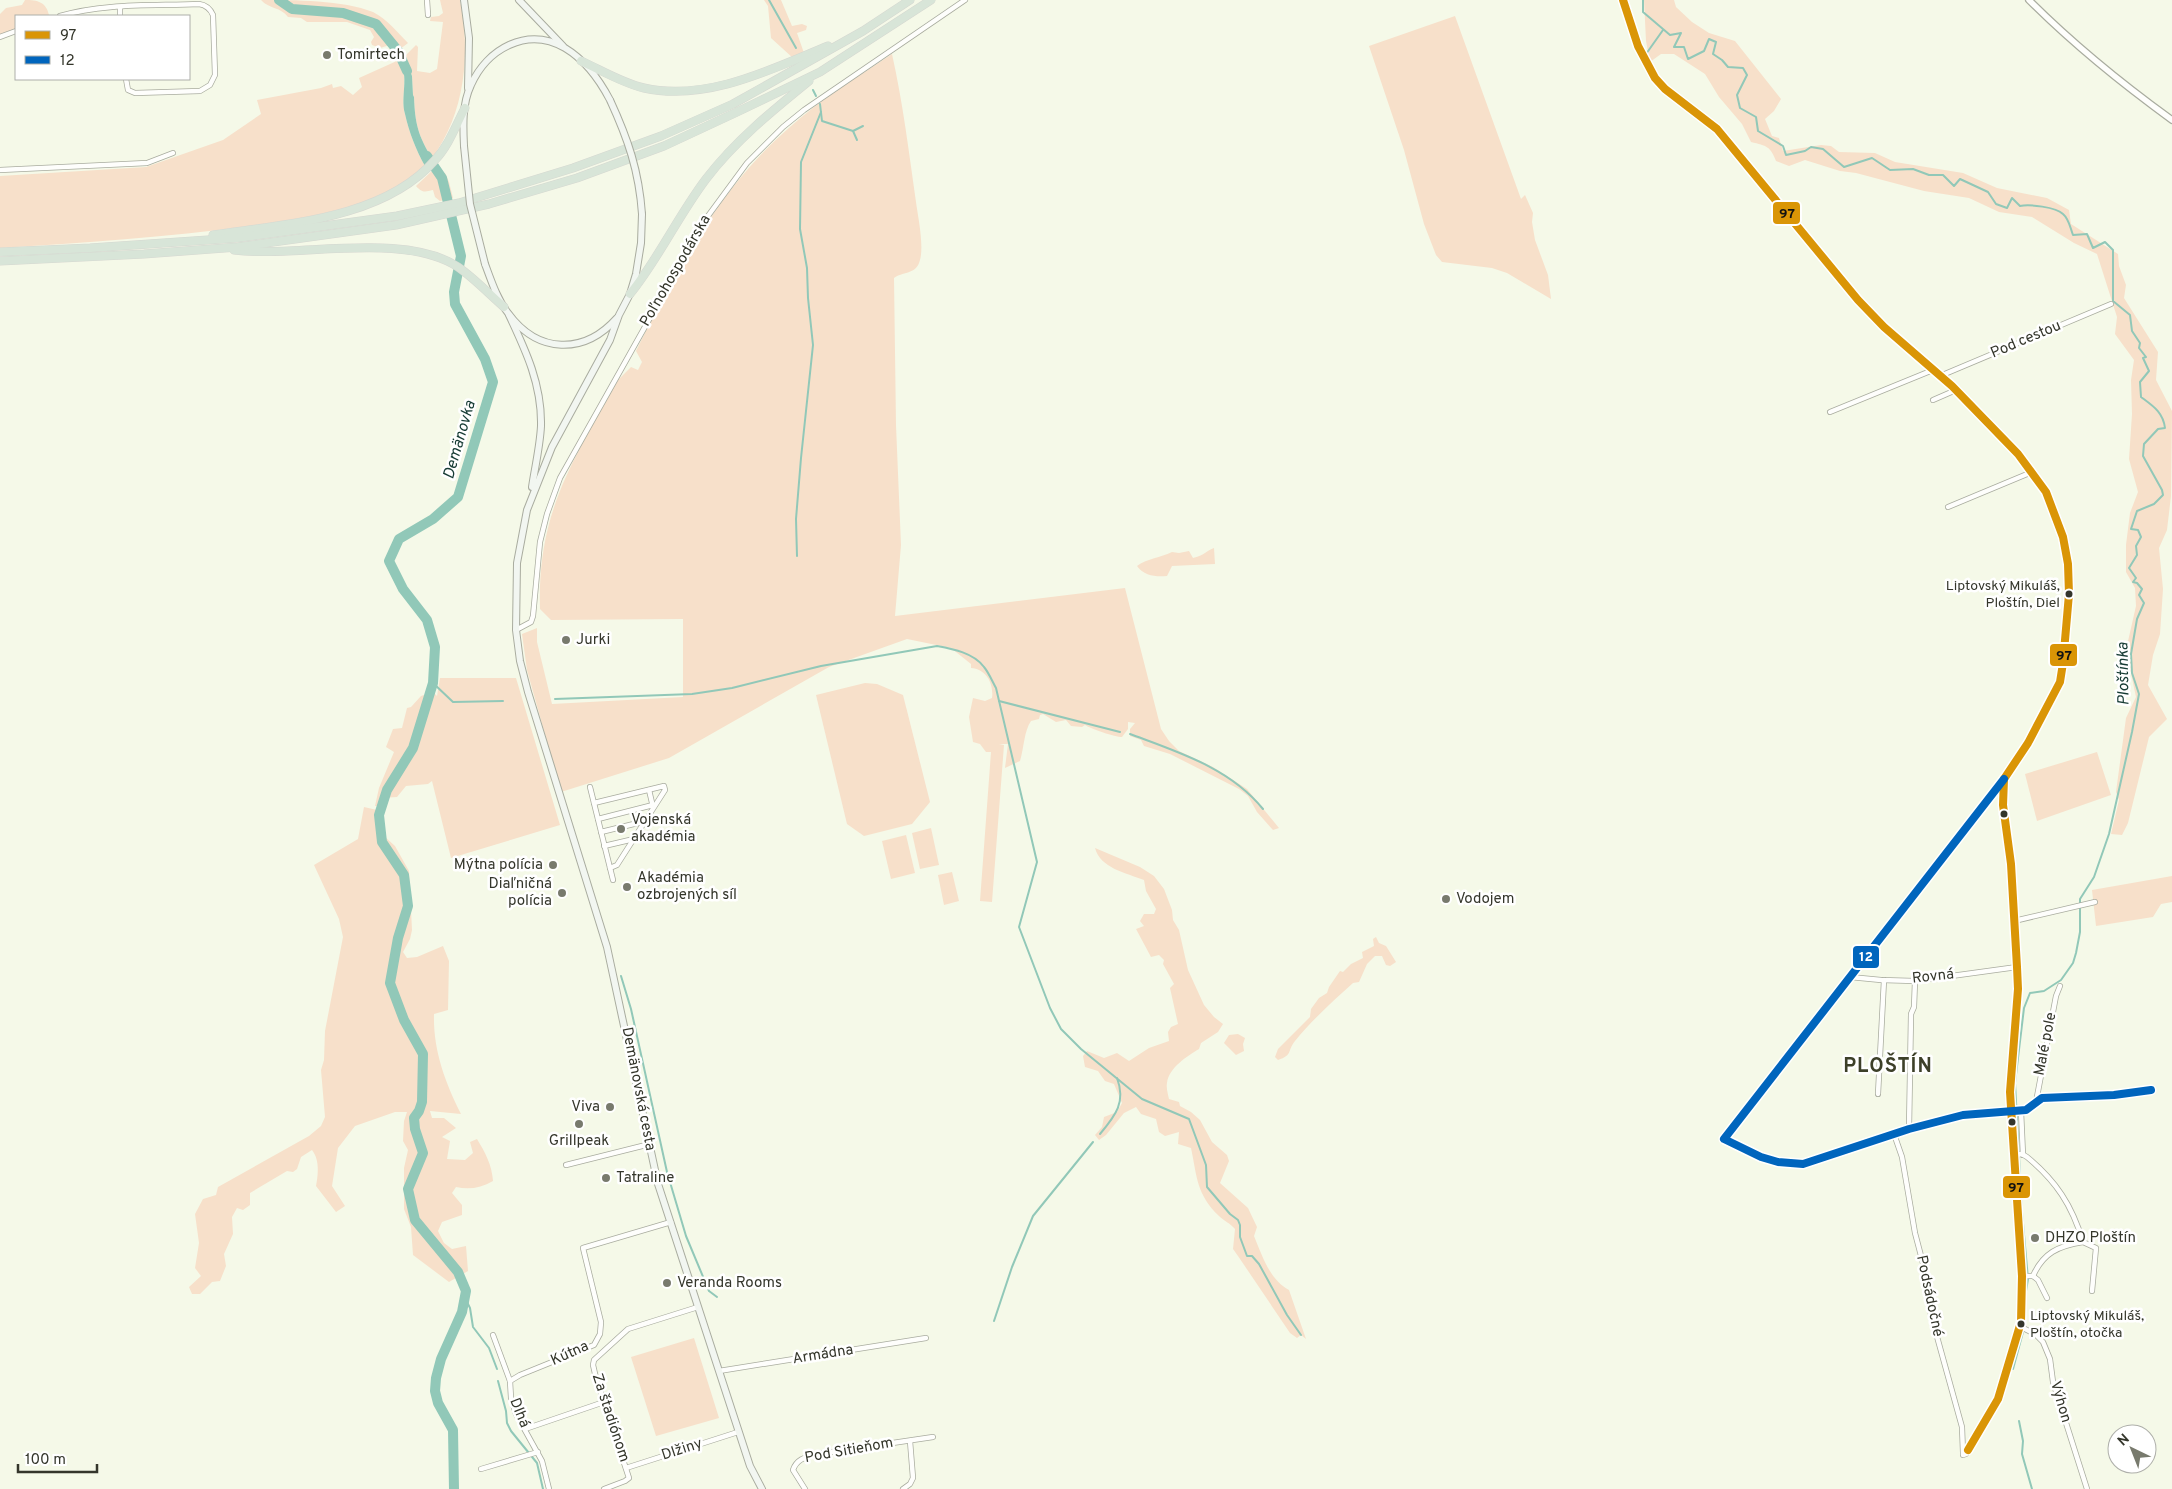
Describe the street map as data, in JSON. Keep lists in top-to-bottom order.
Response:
{
  "streets": {
    "main road": ["Demänovská cesta"],
    "street": [
      "Poľnohospodárska",
      "Pod cestou",
      "Rovná",
      "Malé pole",
      "Podsádočné",
      "Kútna",
      "Armádna",
      "Výhon",
      "Dlhá",
      "Za štadiónom",
      "Dlžiny",
      "Pod Sitieňom"
    ]
  },
  "crossings": [
    ["Poľnohospodárska", "Demänovská cesta"],
    ["Demänovská cesta", "Kútna"],
    ["Demänovská cesta", "Armádna"],
    ["Demänovská cesta", "Za štadiónom"],
    ["Demänovská cesta", "Dlžiny"],
    ["Podsádočné", "Výhon"],
    ["Kútna", "Dlhá"],
    ["Za štadiónom", "Dlžiny"]
  ],
  "districts": ["PLOŠTÍN"],
  "water": ["Demänovka", "Ploštínka"],
  "places": [
    "Tomirtech",
    "Liptovský Mikuláš, Ploštín, Diel",
    "Jurki",
    "Vojenská akadémia",
    "Mýtna polícia",
    "Akadémia ozbrojených síl",
    "Diaľničná polícia",
    "Vodojem",
    "Viva",
    "Grillpeak",
    "Tatraline",
    "DHZO Ploštín",
    "Veranda Rooms",
    "Liptovský Mikuláš, Ploštín, otočka"
  ],
  "lines": ["transit line 97", "transit line 12"],
  "legend": ["97", "12"],
  "scale_bar": "100 m",
  "north": "top left"
}
